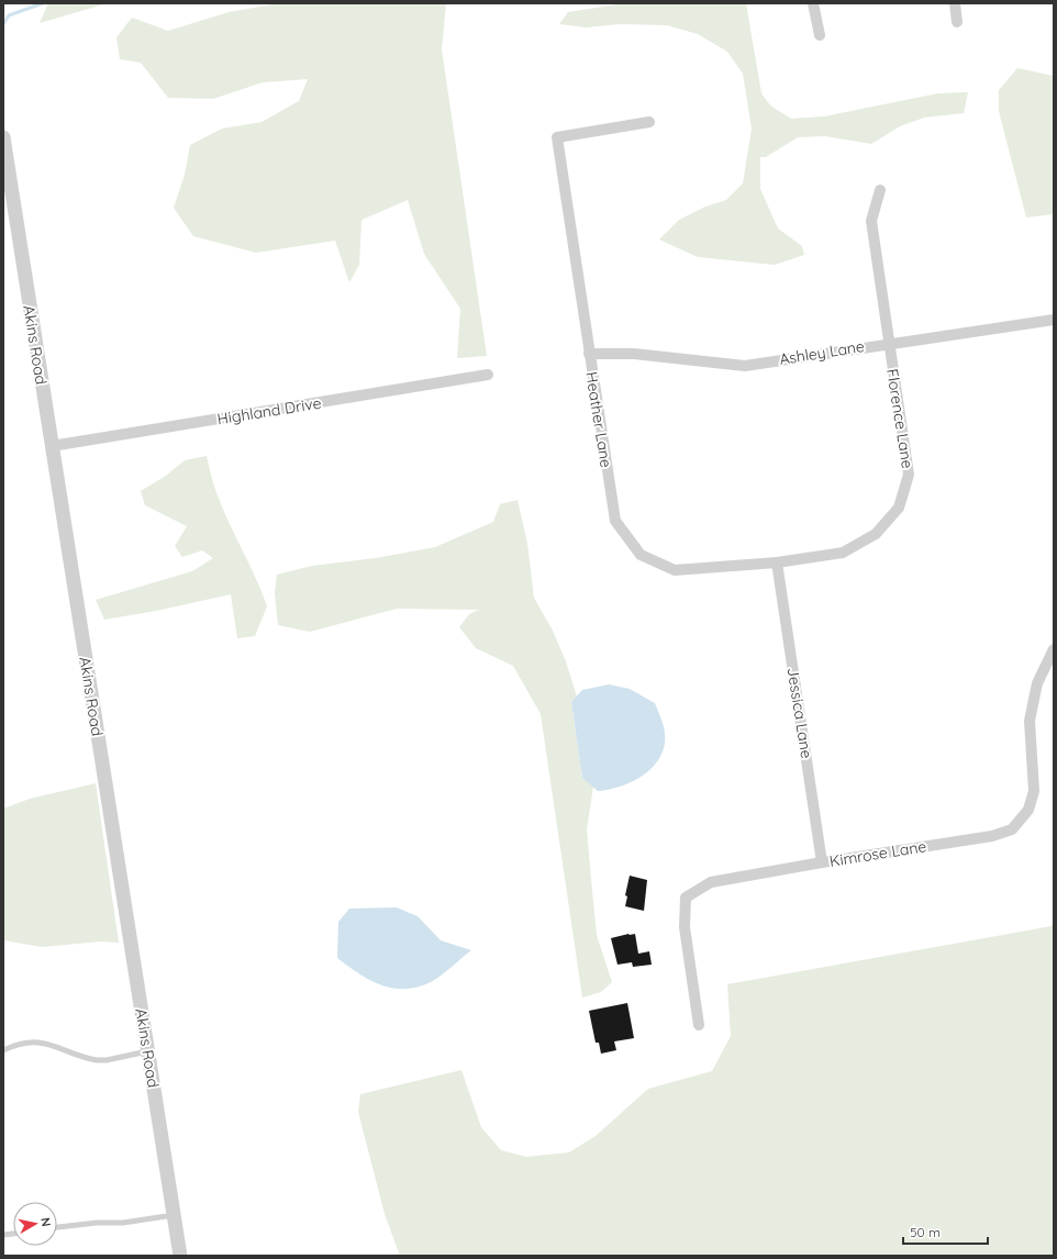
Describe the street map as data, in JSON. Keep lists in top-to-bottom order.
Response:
{
  "streets": {
    "street": [
      "Akins Road",
      "Ashley Lane",
      "Highland Drive",
      "Florence Lane",
      "Heather Lane",
      "Jessica Lane",
      "Kimrose Lane"
    ]
  },
  "crossings": [
    ["Akins Road", "Highland Drive"],
    ["Ashley Lane", "Florence Lane"],
    ["Ashley Lane", "Heather Lane"],
    ["Florence Lane", "Heather Lane"],
    ["Florence Lane", "Jessica Lane"],
    ["Heather Lane", "Jessica Lane"],
    ["Jessica Lane", "Kimrose Lane"]
  ],
  "scale_bar": "50 m",
  "north": "right"
}
